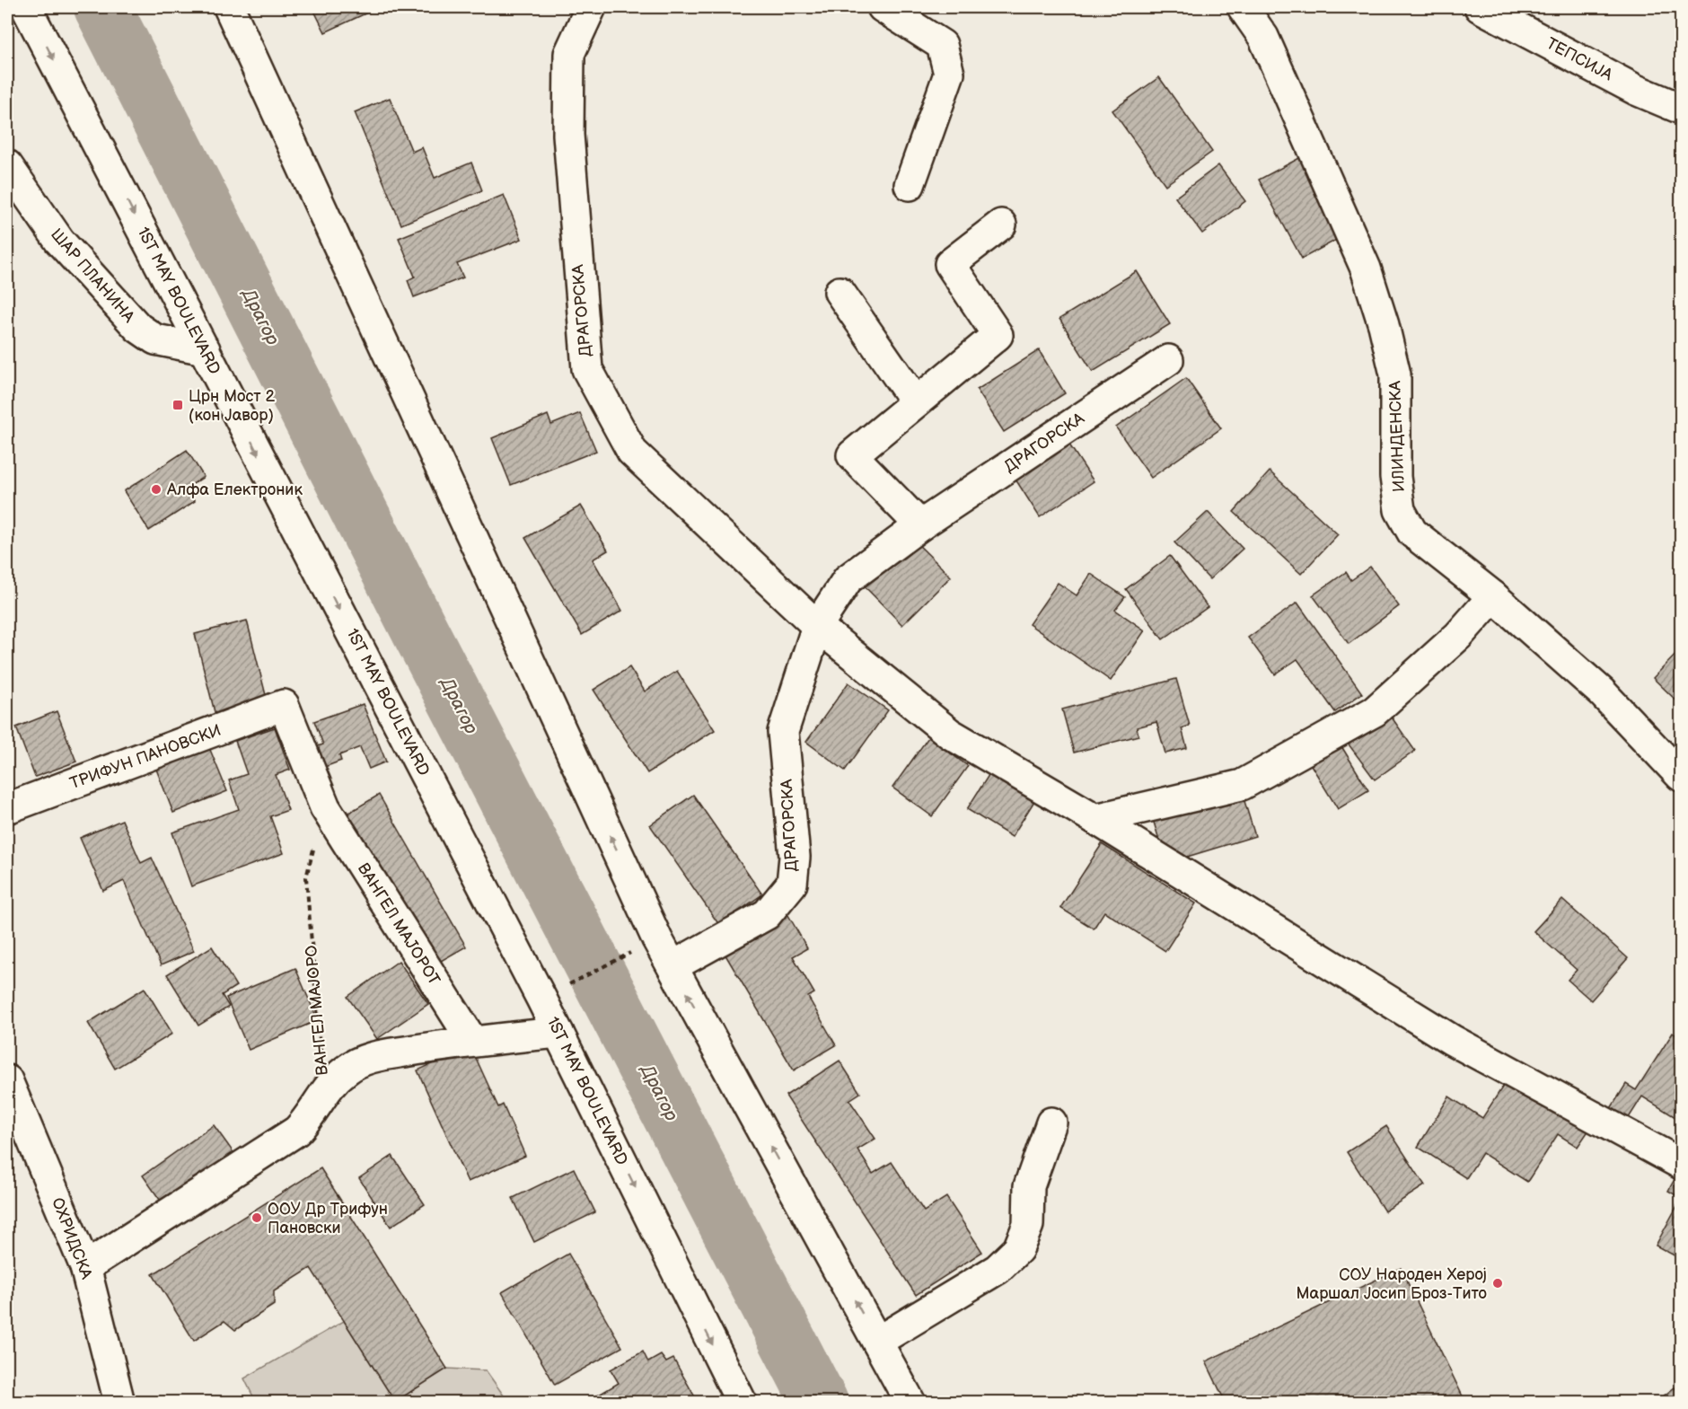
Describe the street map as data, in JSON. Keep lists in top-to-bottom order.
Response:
{
  "streets": {
    "street": [
      "ТЕПСИЈА",
      "ШАР ПЛАНИНА",
      "1ST MAY BOULEVARD",
      "ДРАГОРСКА",
      "ИЛИНДЕНСКА",
      "ТРИФУН ПАНОВСКИ",
      "ВАНГЕЛ МАJОРОТ",
      "ВАНГЕЛ МАЈОРО",
      "ОХРИДСКА"
    ]
  },
  "crossings": [
    ["ШАР ПЛАНИНА", "1ST MAY BOULEVARD"],
    ["ТРИФУН ПАНОВСКИ", "ВАНГЕЛ МАJОРОТ"],
    ["ТРИФУН ПАНОВСКИ", "ВАНГЕЛ МАЈОРО"],
    ["ВАНГЕЛ МАJОРОТ", "ВАНГЕЛ МАЈОРО"],
    ["ВАНГЕЛ МАЈОРО", "ОХРИДСКА"]
  ],
  "water": ["Драгор"],
  "places": {
    "transit": ["Црн Мост 2 (кон Јавор)"],
    "other": ["Алфа Електроник", "ООУ Др Трифун Пановски", "СОУ Народен Херој Маршал Јосип Броз-Тито"]
  }
}
